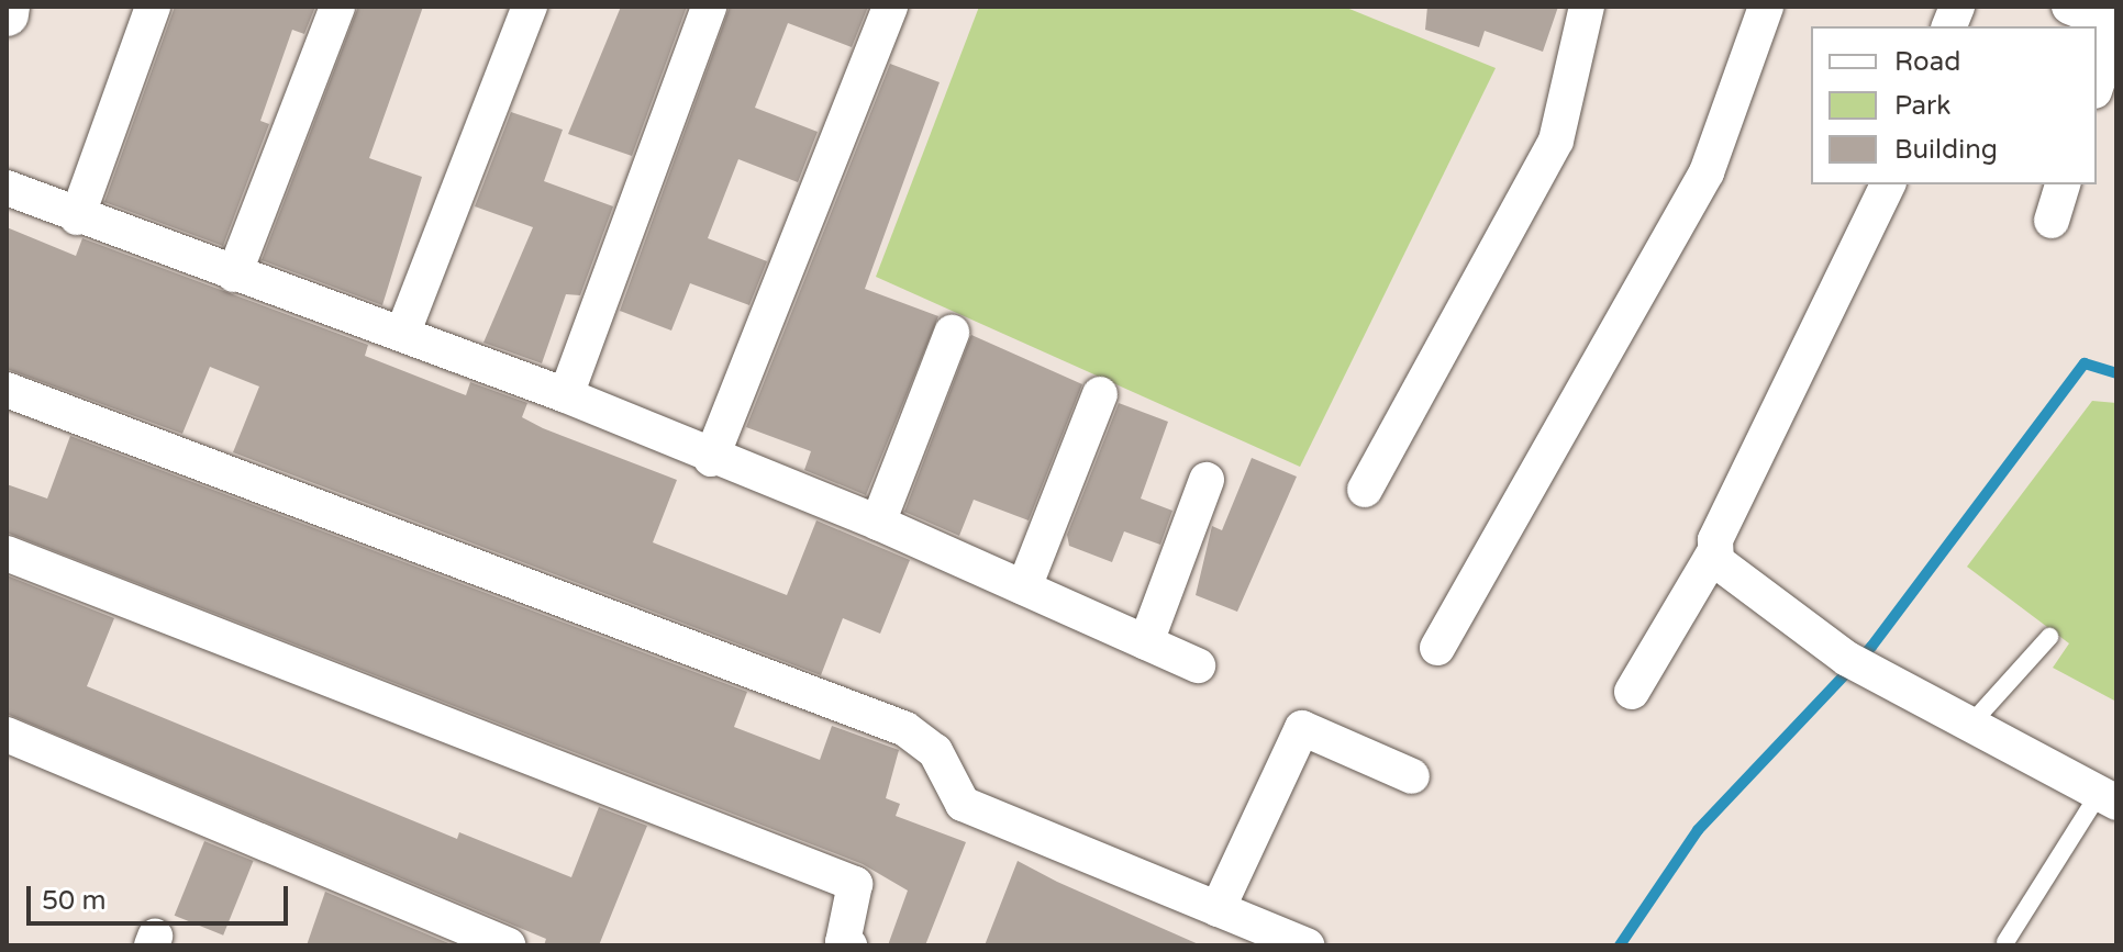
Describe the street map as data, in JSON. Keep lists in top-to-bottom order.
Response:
{
  "legend": ["Road", "Park", "Building"],
  "scale_bar": "50 m"
}
